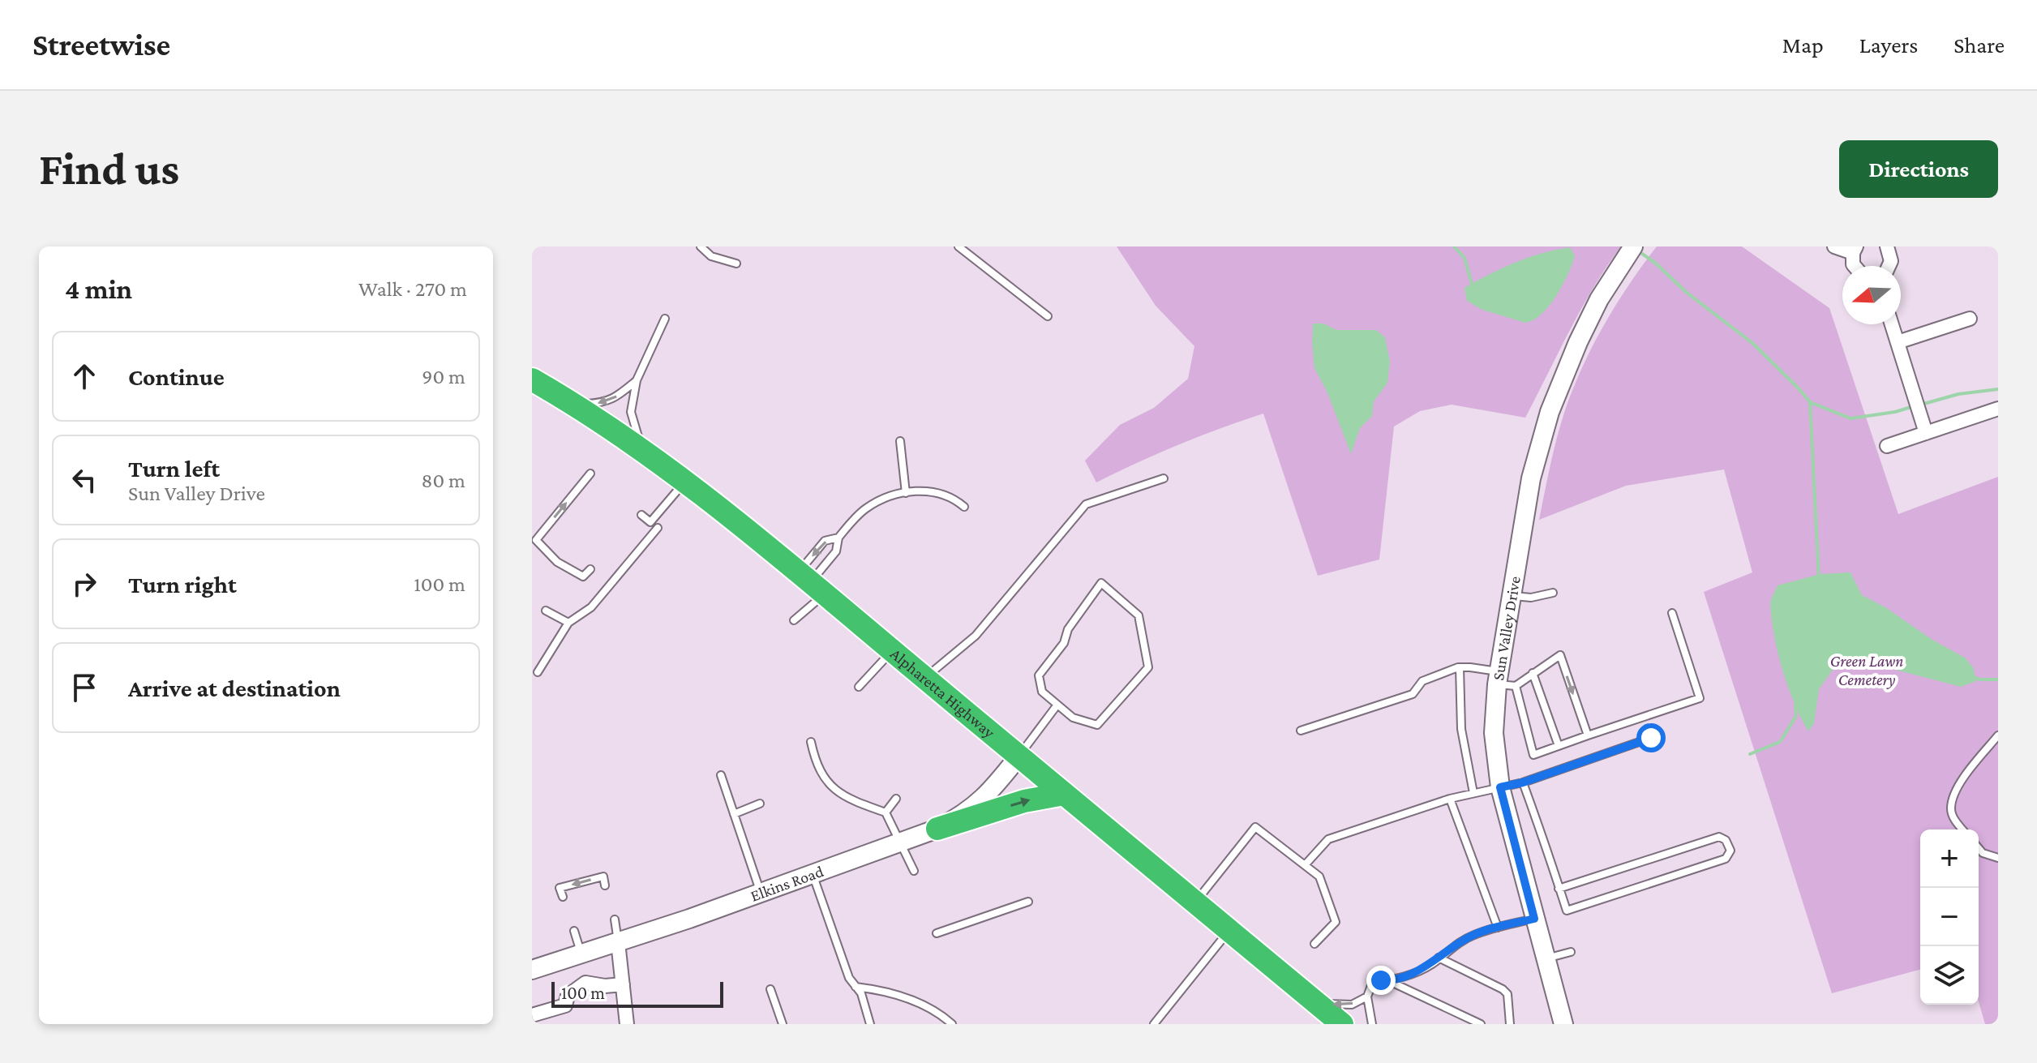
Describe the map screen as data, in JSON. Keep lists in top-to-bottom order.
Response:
{
  "streets": {
    "highway": ["Alpharetta Highway"],
    "street": ["Sun Valley Drive", "Elkins Road"]
  },
  "crossings": [
    ["Alpharetta Highway", "Elkins Road"]
  ],
  "parks": ["Green Lawn Cemetery"],
  "scale_bar": "100 m",
  "north": "left",
  "page": {
    "header": "Streetwise",
    "nav": ["Map", "Layers", "Share"],
    "buttons": "Directions",
    "title": "Find us",
    "heading": ["4 min", "Walk · 270 m"],
    "list": [
      ["Continue", "90 m"],
      ["Turn left", "Sun Valley Drive", "80 m"],
      ["Turn right", "100 m"],
      "Arrive at destination"
    ],
    "map_buttons": ["+", "−"],
    "scale": "100 m"
  }
}
